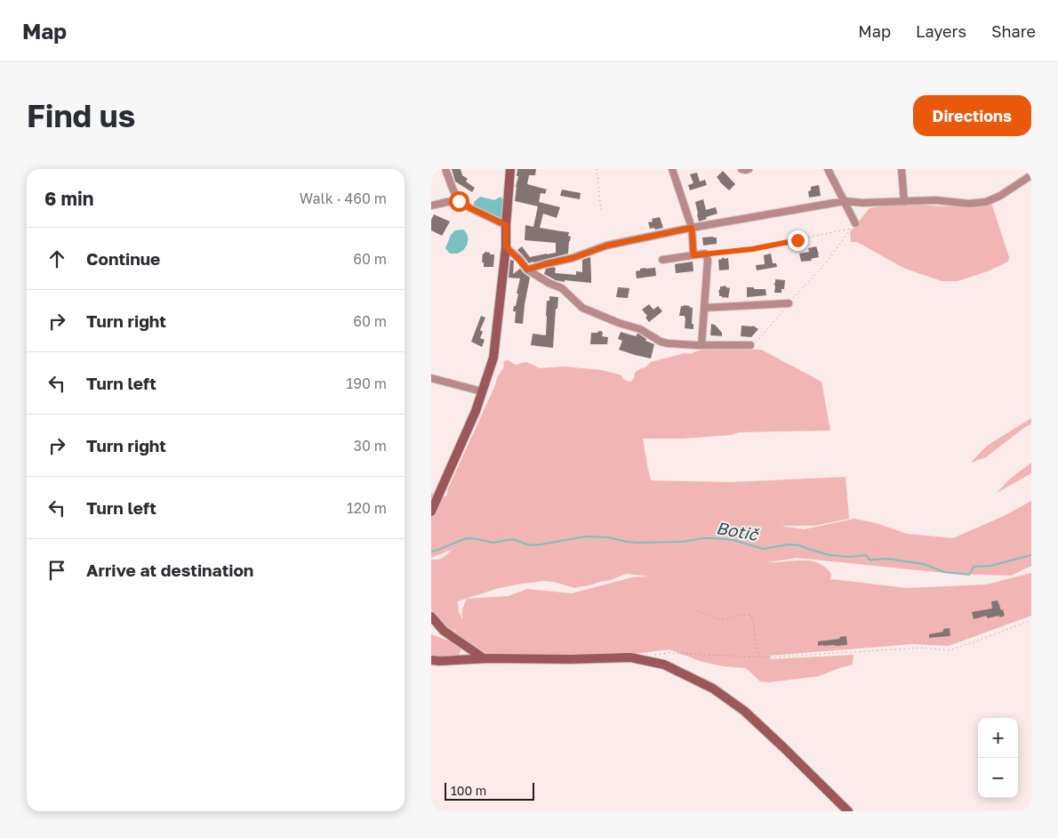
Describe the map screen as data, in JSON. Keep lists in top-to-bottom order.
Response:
{
  "water": ["Botič"],
  "scale_bar": "100 m",
  "page": {
    "header": "Map",
    "nav": ["Map", "Layers", "Share"],
    "buttons": "Directions",
    "title": "Find us",
    "heading": ["6 min", "Walk · 460 m"],
    "list": [
      ["Continue", "60 m"],
      ["Turn right", "60 m"],
      ["Turn left", "190 m"],
      ["Turn right", "30 m"],
      ["Turn left", "120 m"],
      "Arrive at destination"
    ],
    "map_buttons": ["+", "−"],
    "scale": "100 m"
  }
}
